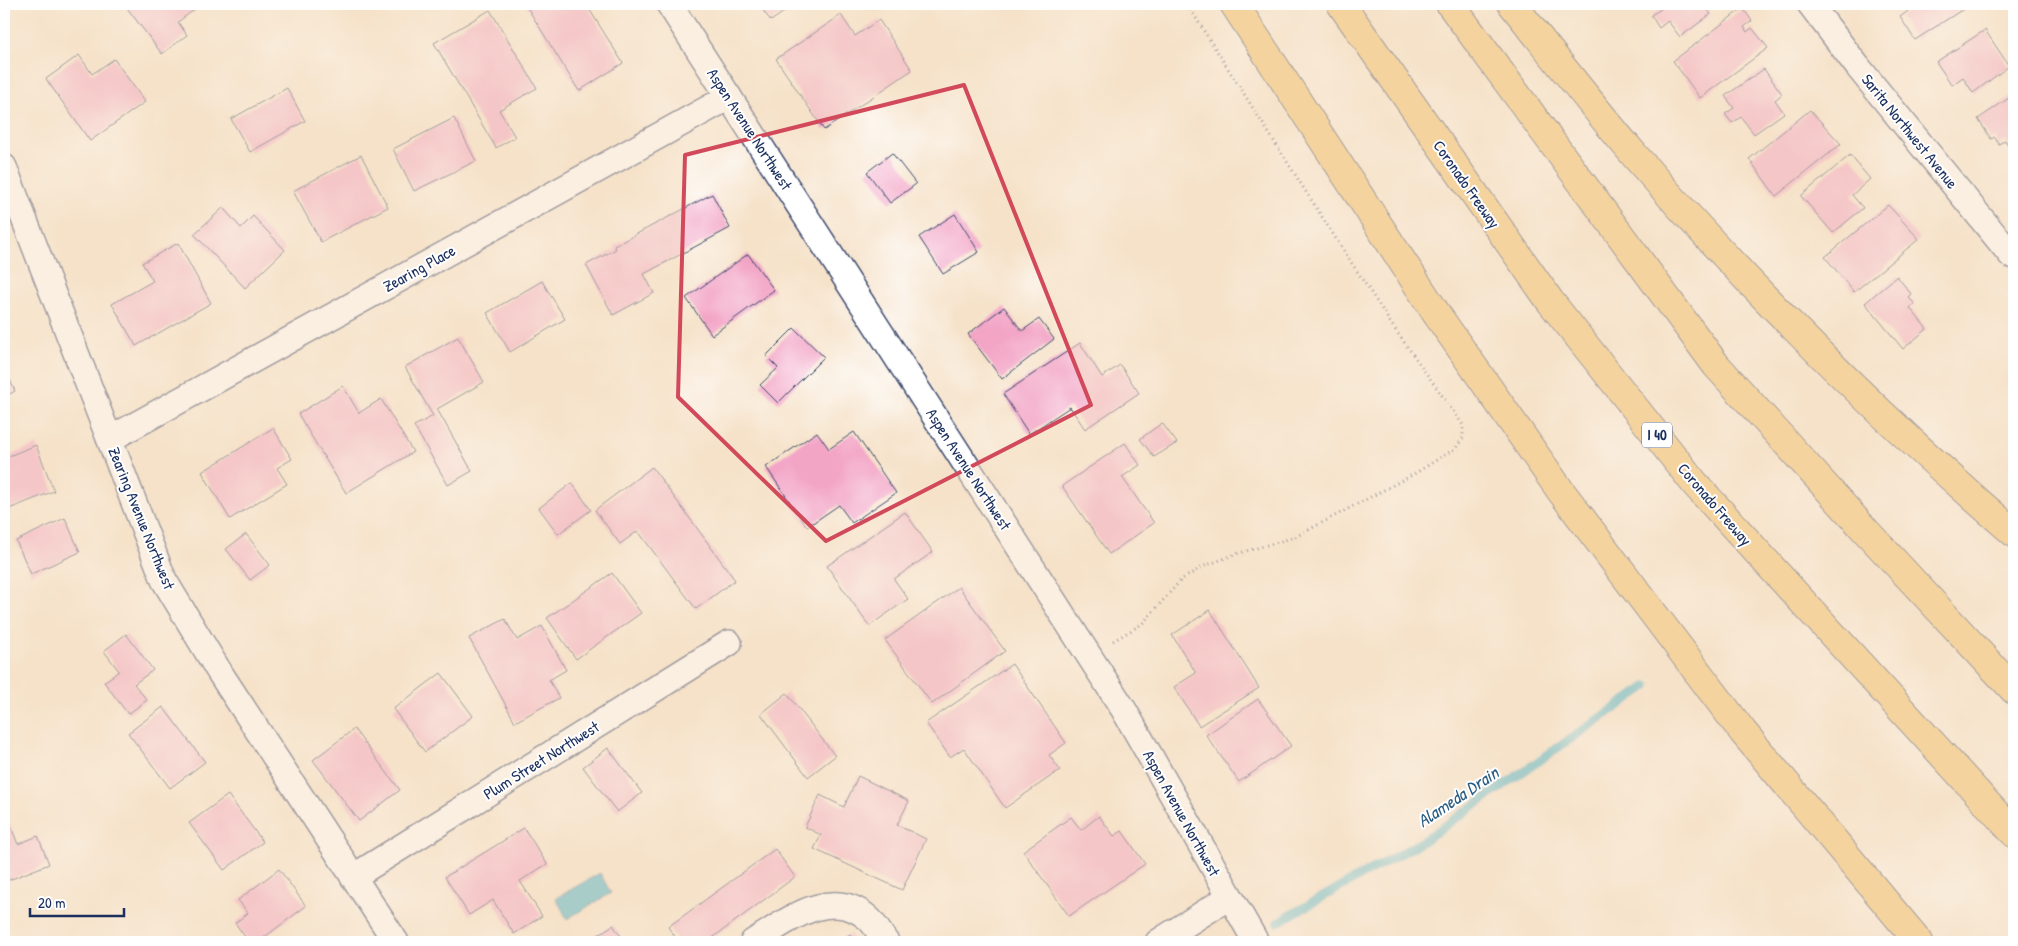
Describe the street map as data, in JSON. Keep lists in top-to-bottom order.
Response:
{
  "streets": {
    "highway": ["Coronado Freeway", "I 40"],
    "street": [
      "Aspen Avenue Northwest",
      "Sarita Northwest Avenue",
      "Zearing Place",
      "Zearing Avenue Northwest",
      "Plum Street Northwest"
    ]
  },
  "crossings": [
    ["Aspen Avenue Northwest", "Zearing Place"],
    ["Zearing Place", "Zearing Avenue Northwest"],
    ["Zearing Avenue Northwest", "Plum Street Northwest"]
  ],
  "water": ["Alameda Drain"],
  "scale_bar": "20 m"
}
